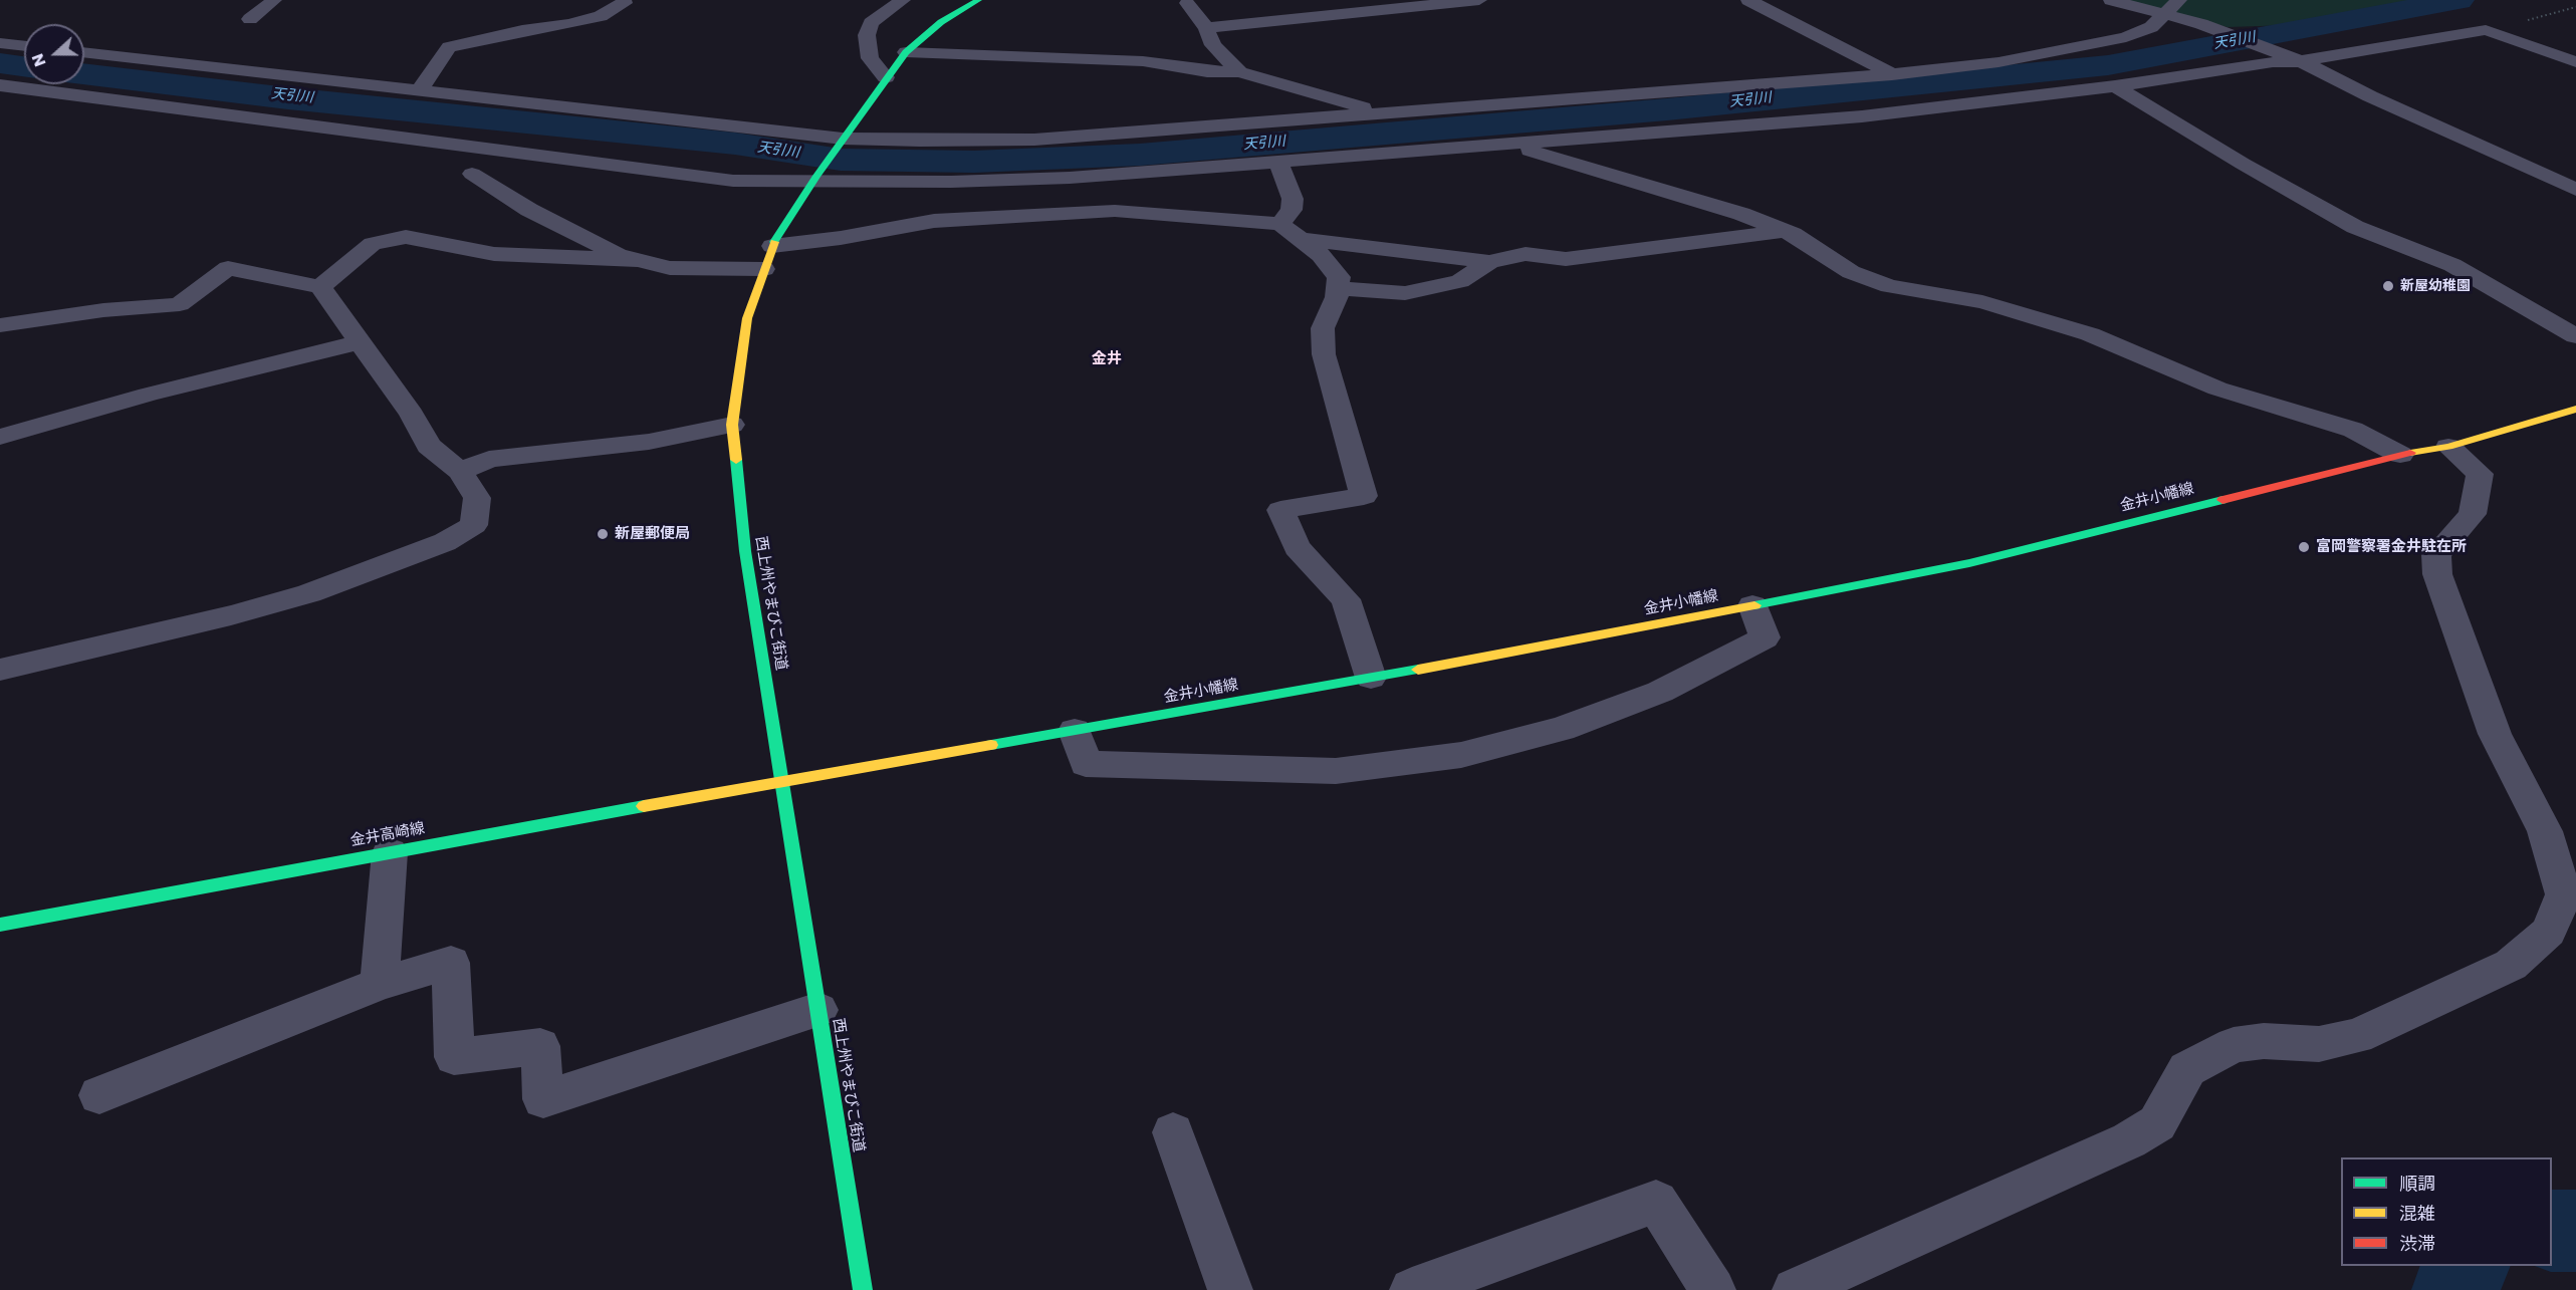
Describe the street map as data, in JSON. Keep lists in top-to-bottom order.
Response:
{
  "streets": {
    "main road": ["金井小幡線", "西上州やまびこ街道", "金井高崎線"]
  },
  "crossings": [
    ["金井小幡線", "西上州やまびこ街道"],
    ["金井小幡線", "金井高崎線"],
    ["西上州やまびこ街道", "金井高崎線"]
  ],
  "districts": ["金井"],
  "water": ["天引川"],
  "places": ["新屋幼稚園", "新屋郵便局", "富岡警察署金井駐在所"],
  "legend": ["順調", "混雑", "渋滞"],
  "north": "left"
}
